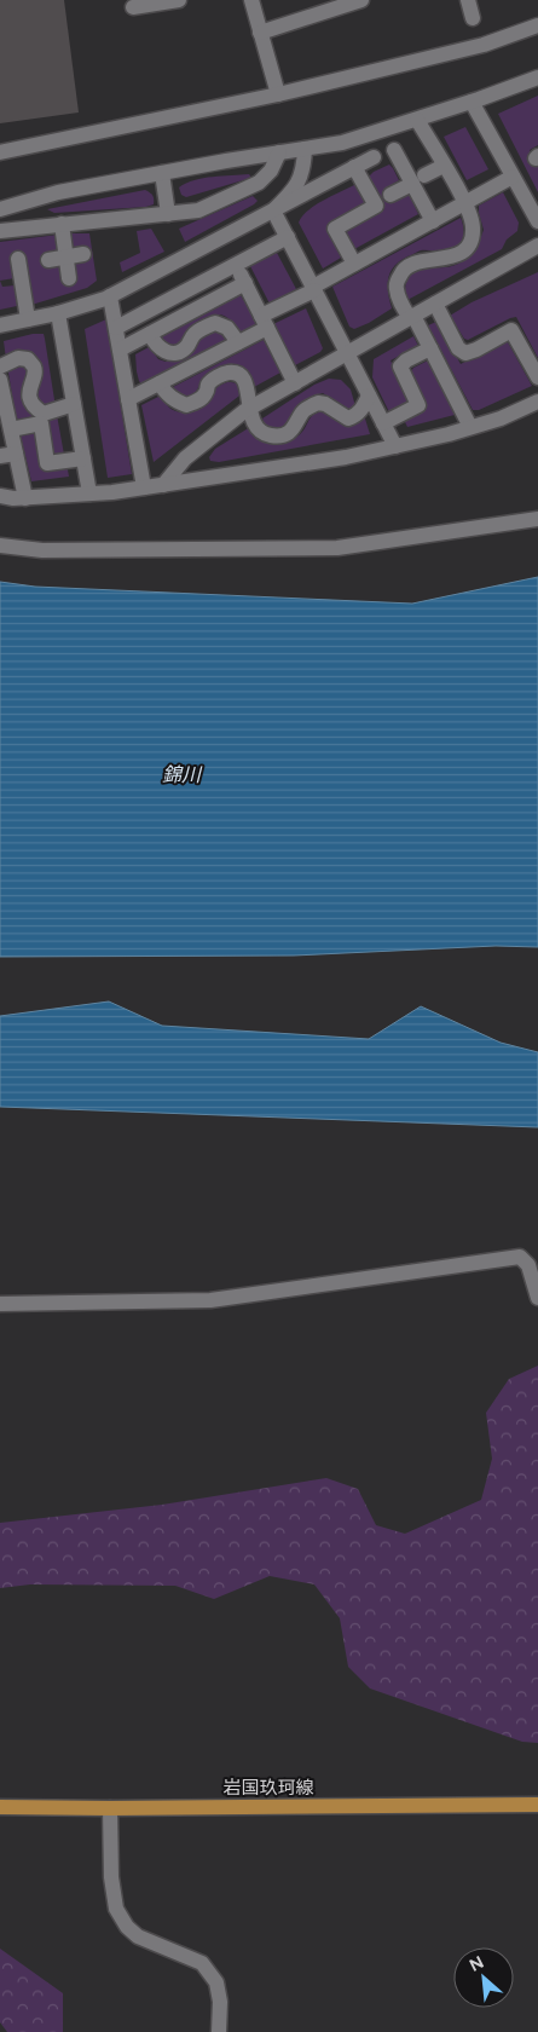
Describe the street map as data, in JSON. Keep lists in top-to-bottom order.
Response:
{
  "streets": {
    "main road": ["岩国玖珂線"]
  },
  "water": ["錦川"],
  "north": "top left"
}
